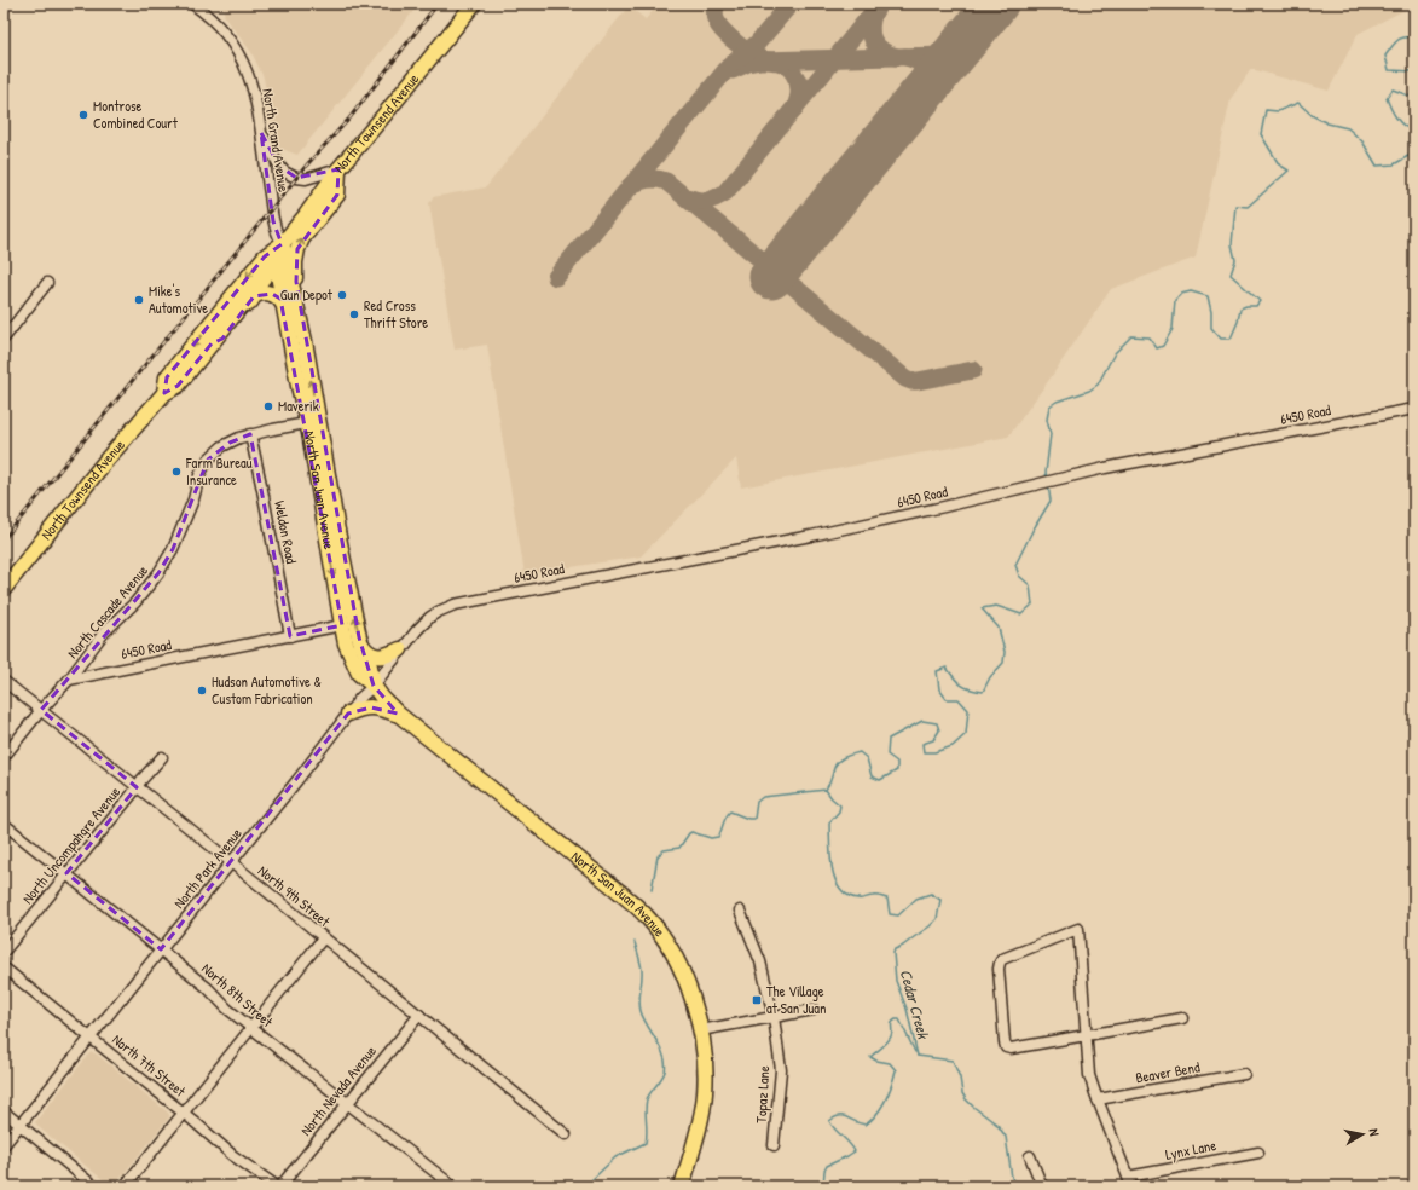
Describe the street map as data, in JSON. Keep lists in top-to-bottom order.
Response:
{
  "streets": {
    "highway": ["North Townsend Avenue", "North San Juan Avenue"],
    "street": [
      "North Grand Avenue",
      "6450 Road",
      "Weldon Road",
      "North Cascade Avenue",
      "North Uncompahgre Avenue",
      "North Park Avenue",
      "North 9th Street",
      "North 8th Street",
      "North 7th Street",
      "Beaver Bend",
      "North Nevada Avenue",
      "Topaz Lane",
      "Lynx Lane"
    ]
  },
  "crossings": [
    ["North Townsend Avenue", "North Grand Avenue"],
    ["North Townsend Avenue", "North San Juan Avenue"],
    ["North Grand Avenue", "North San Juan Avenue"],
    ["6450 Road", "North San Juan Avenue"],
    ["6450 Road", "Weldon Road"],
    ["6450 Road", "North Cascade Avenue"],
    ["6450 Road", "North Park Avenue"],
    ["North San Juan Avenue", "North Cascade Avenue"],
    ["North San Juan Avenue", "North Park Avenue"],
    ["Weldon Road", "North Cascade Avenue"],
    ["North Cascade Avenue", "North 9th Street"],
    ["North Uncompahgre Avenue", "North 9th Street"],
    ["North Uncompahgre Avenue", "North 8th Street"],
    ["North Park Avenue", "North 9th Street"],
    ["North Park Avenue", "North 8th Street"],
    ["North Park Avenue", "North 7th Street"],
    ["North 9th Street", "North Nevada Avenue"],
    ["North 8th Street", "North Nevada Avenue"]
  ],
  "water": ["Cedar Creek"],
  "places": {
    "other": [
      "Montrose Combined Court",
      "Gun Depot",
      "Mike's Automotive",
      "Red Cross Thrift Store",
      "Maverik",
      "Farm Bureau Insurance",
      "Hudson Automotive & Custom Fabrication"
    ],
    "transit": ["The Village at San Juan"]
  },
  "north": "right"
}
